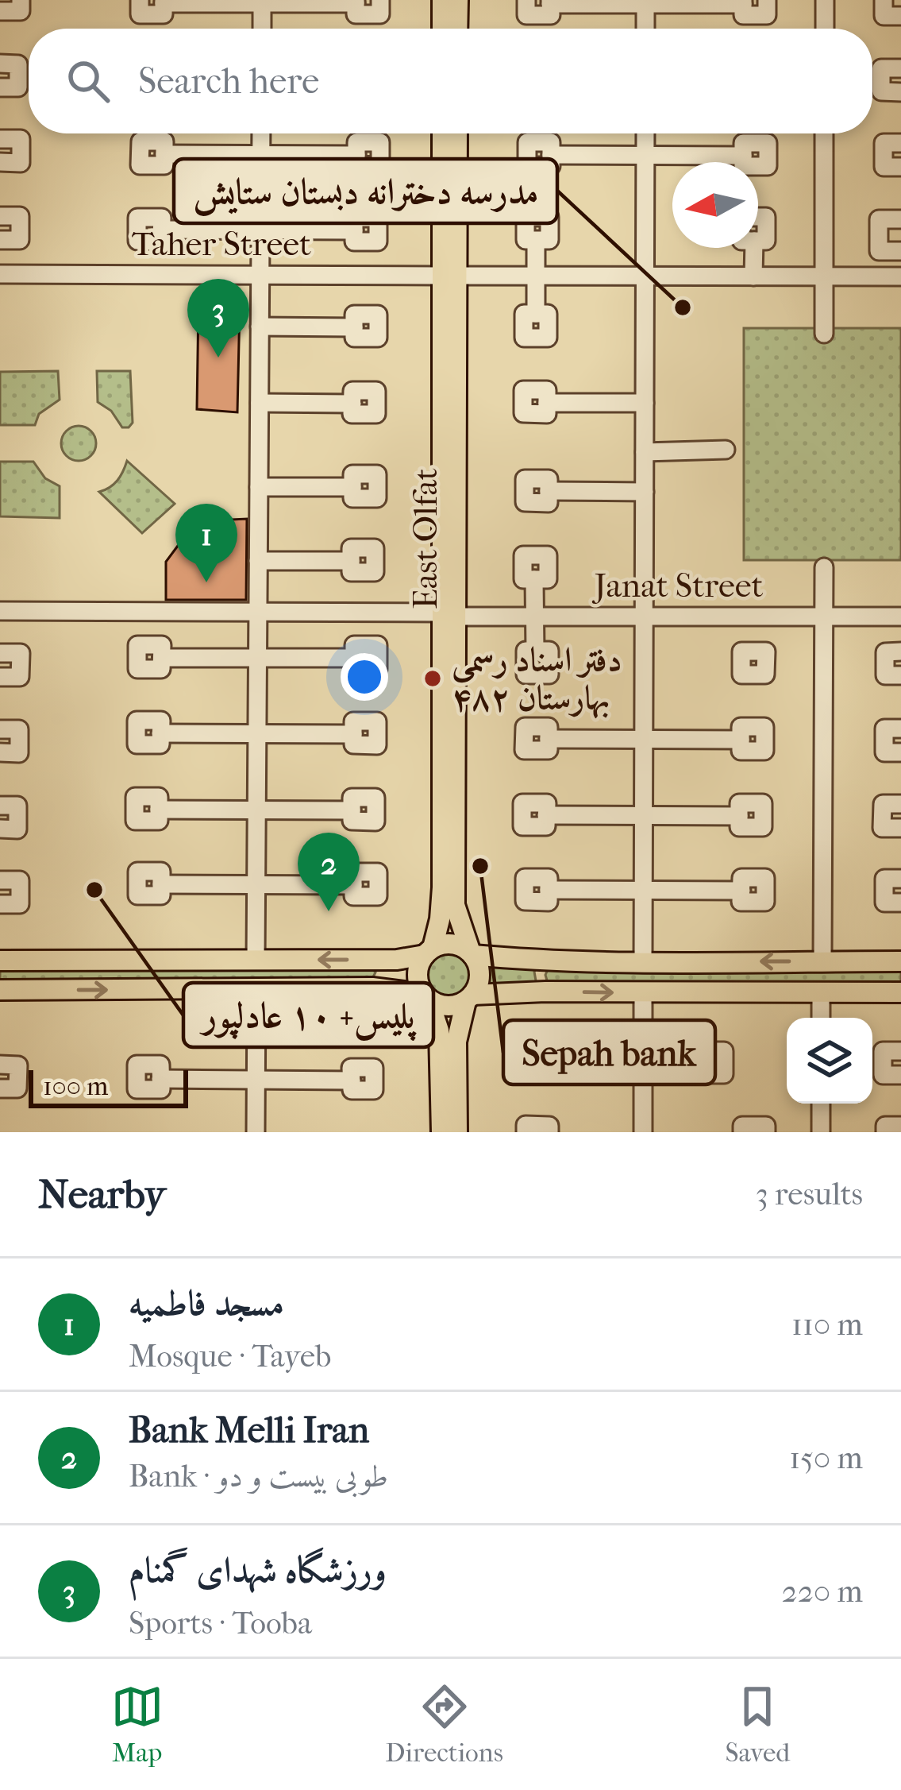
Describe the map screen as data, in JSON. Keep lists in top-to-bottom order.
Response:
{
  "streets": {
    "main road": ["East Olfat"],
    "street": ["Taher Street", "Janat Street"]
  },
  "crossings": [
    ["Taher Street", "East Olfat"],
    ["East Olfat", "Janat Street"]
  ],
  "places": [
    "مدرسه دخترانه دبستان ستایش",
    "دفتر اسناد رسمی ۴۸۲ بهارستان",
    "Sepah bank",
    "پلیس+ ۱۰ عادلپور"
  ],
  "scale_bar": "100 m",
  "north": "left",
  "page": {
    "search": "Search here",
    "pins": ["3", "1", "2"],
    "scale": "100 m",
    "heading": ["Nearby", "3 results"],
    "list": [
      {
        "mark": "1",
        "name": "مسجد فاطمیه",
        "note": "Mosque · Tayeb",
        "value": "110 m"
      },
      {
        "mark": "2",
        "name": "Bank Melli Iran",
        "note": "Bank · طوبی بیست و دو",
        "value": "150 m"
      },
      {
        "mark": "3",
        "name": "ورزشگاه شهدای گمنام",
        "note": "Sports · Tooba",
        "value": "220 m"
      }
    ],
    "nav": ["Map", "Directions", "Saved"]
  }
}
